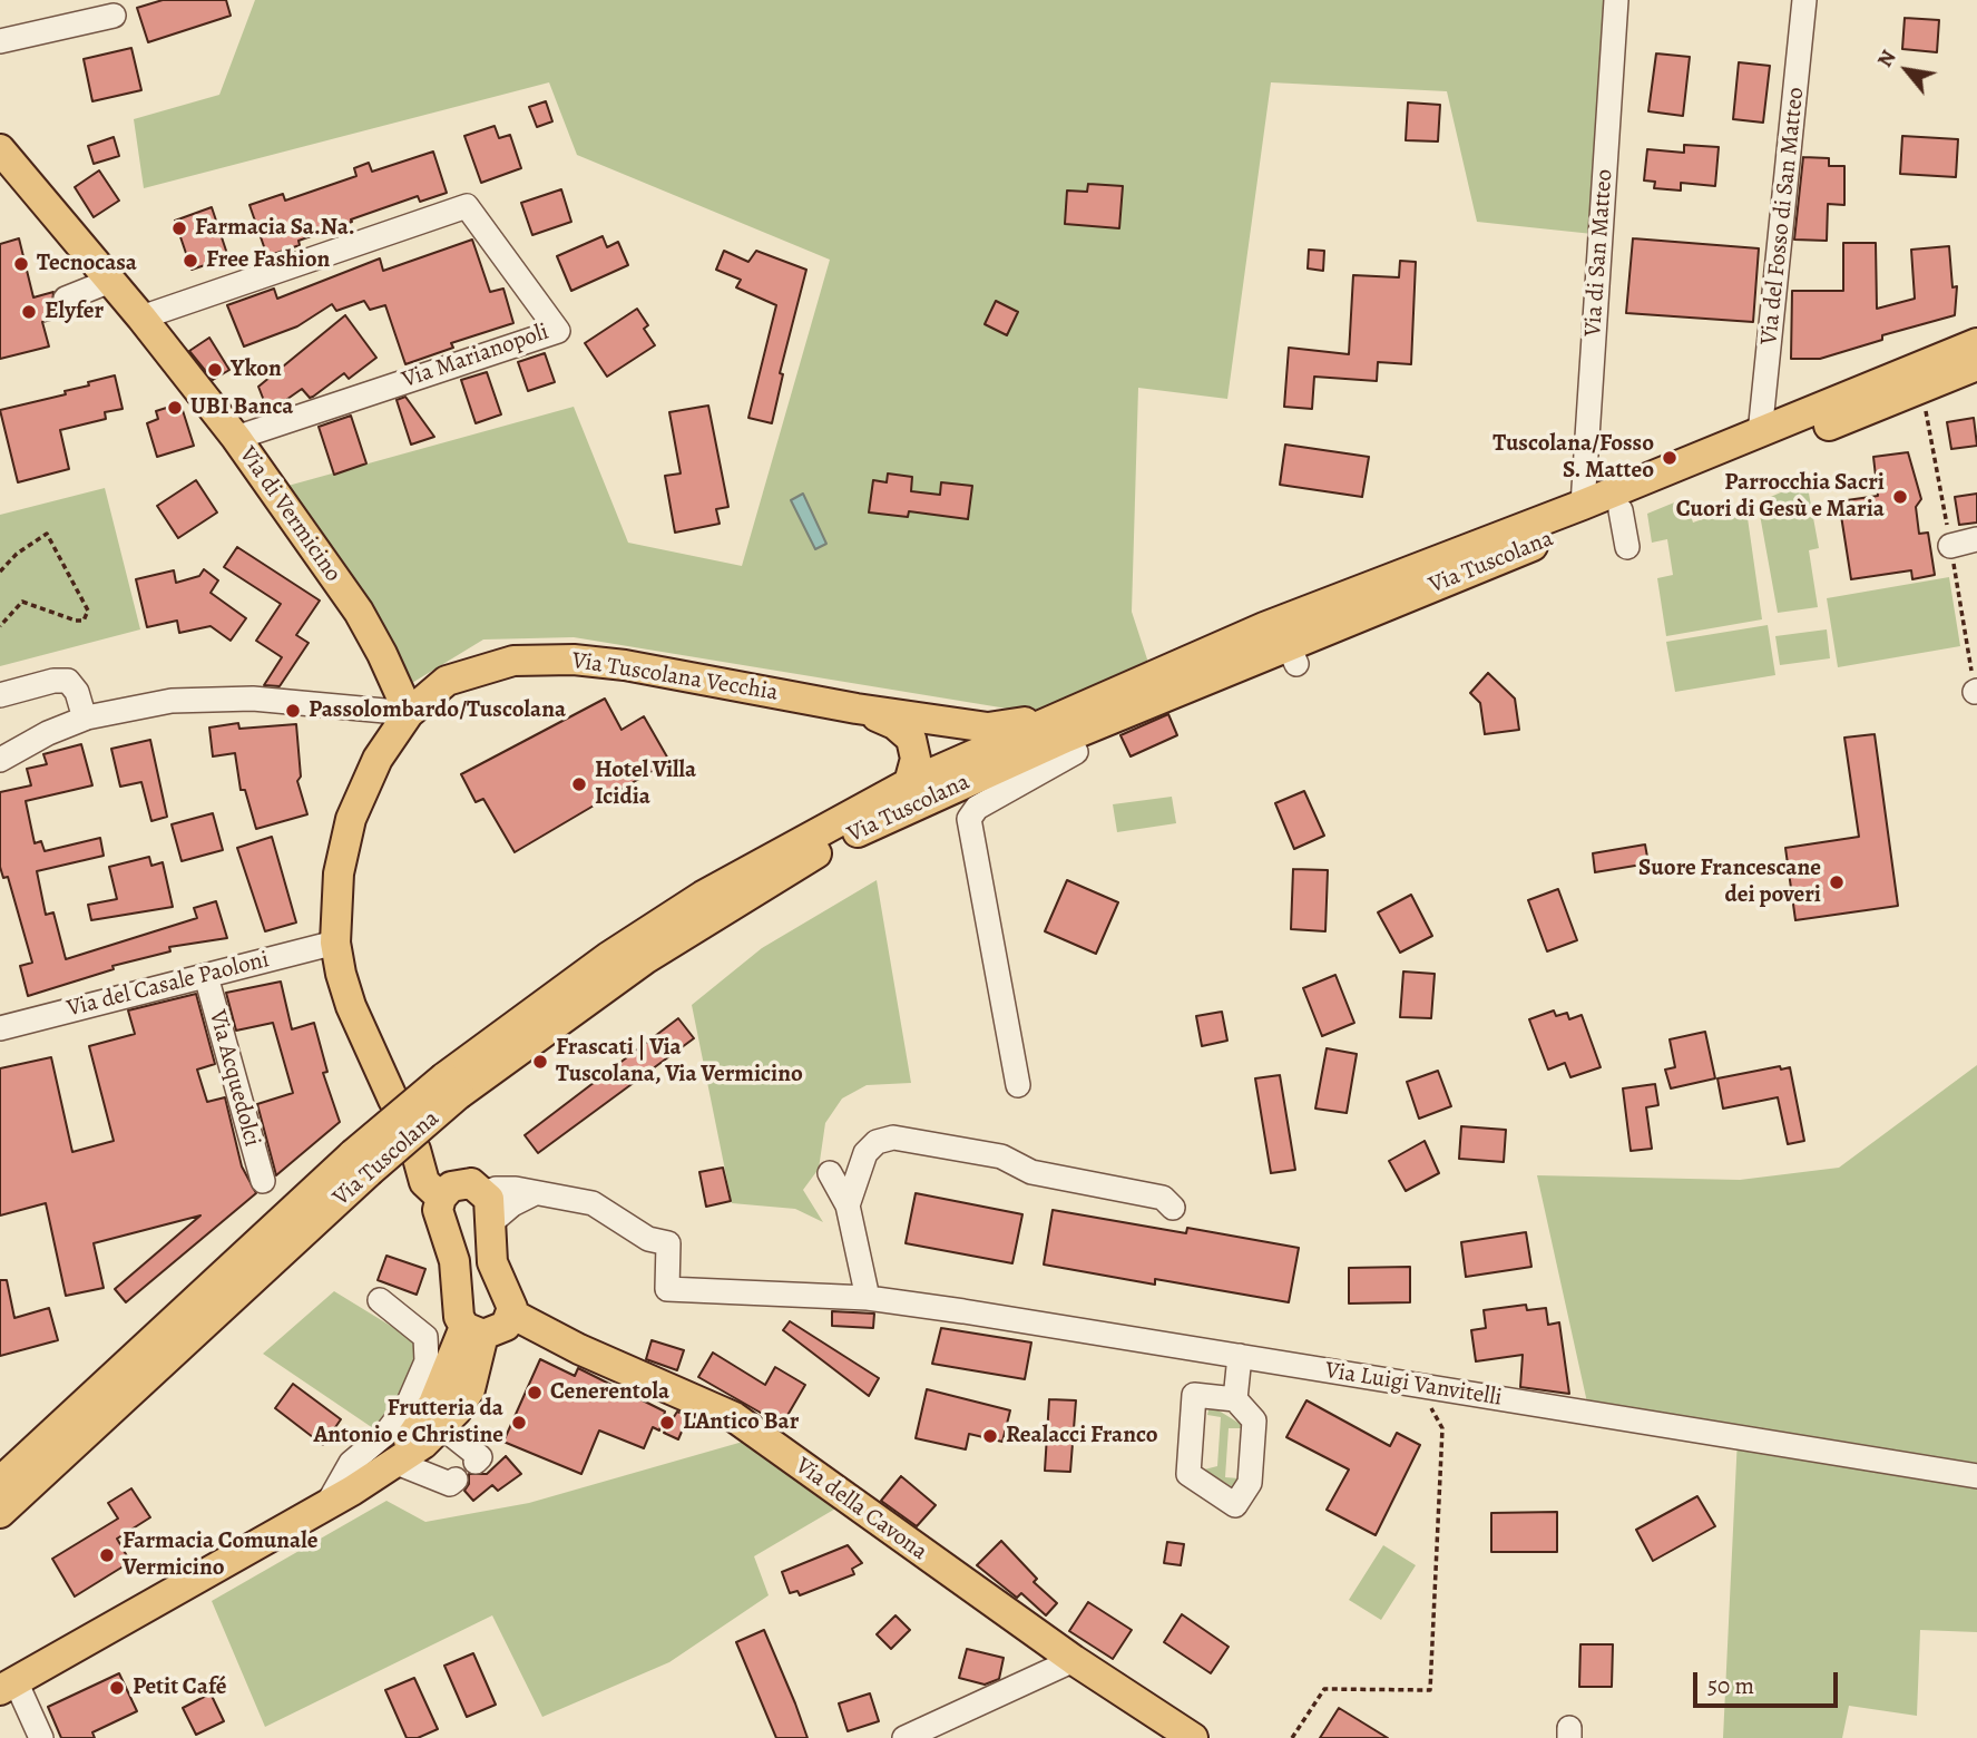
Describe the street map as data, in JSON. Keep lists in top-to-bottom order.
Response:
{
  "streets": {
    "main road": [
      "Via di Vermicino",
      "Via Tuscolana",
      "Via Tuscolana Vecchia",
      "Via della Cavona"
    ],
    "street": [
      "Via del Fosso di San Matteo",
      "Via di San Matteo",
      "Via Marianopoli",
      "Via del Casale Paoloni",
      "Via Acquedolci",
      "Via Luigi Vanvitelli"
    ]
  },
  "crossings": [
    ["Via del Fosso di San Matteo", "Via Tuscolana"],
    ["Via di San Matteo", "Via Tuscolana"],
    ["Via Marianopoli", "Via di Vermicino"],
    ["Via di Vermicino", "Via Tuscolana Vecchia"],
    ["Via Tuscolana Vecchia", "Via del Casale Paoloni"],
    ["Via del Casale Paoloni", "Via Acquedolci"]
  ],
  "places": [
    "Farmacia Sa.Na.",
    "Free Fashion",
    "Tecnocasa",
    "Elyfer",
    "Ykon",
    "UBI Banca",
    "Tuscolana/Fosso S. Matteo",
    "Parrocchia Sacri Cuori di Gesù e Maria",
    "Passolombardo/Tuscolana",
    "Hotel Villa Icidia",
    "Suore Francescane dei poveri",
    "Frascati | Via Tuscolana, Via Vermicino",
    "Cenerentola",
    "Frutteria da Antonio e Christine",
    "L'Antico Bar",
    "Realacci Franco",
    "Farmacia Comunale Vermicino",
    "Petit Café"
  ],
  "scale_bar": "50 m",
  "north": "top left"
}
